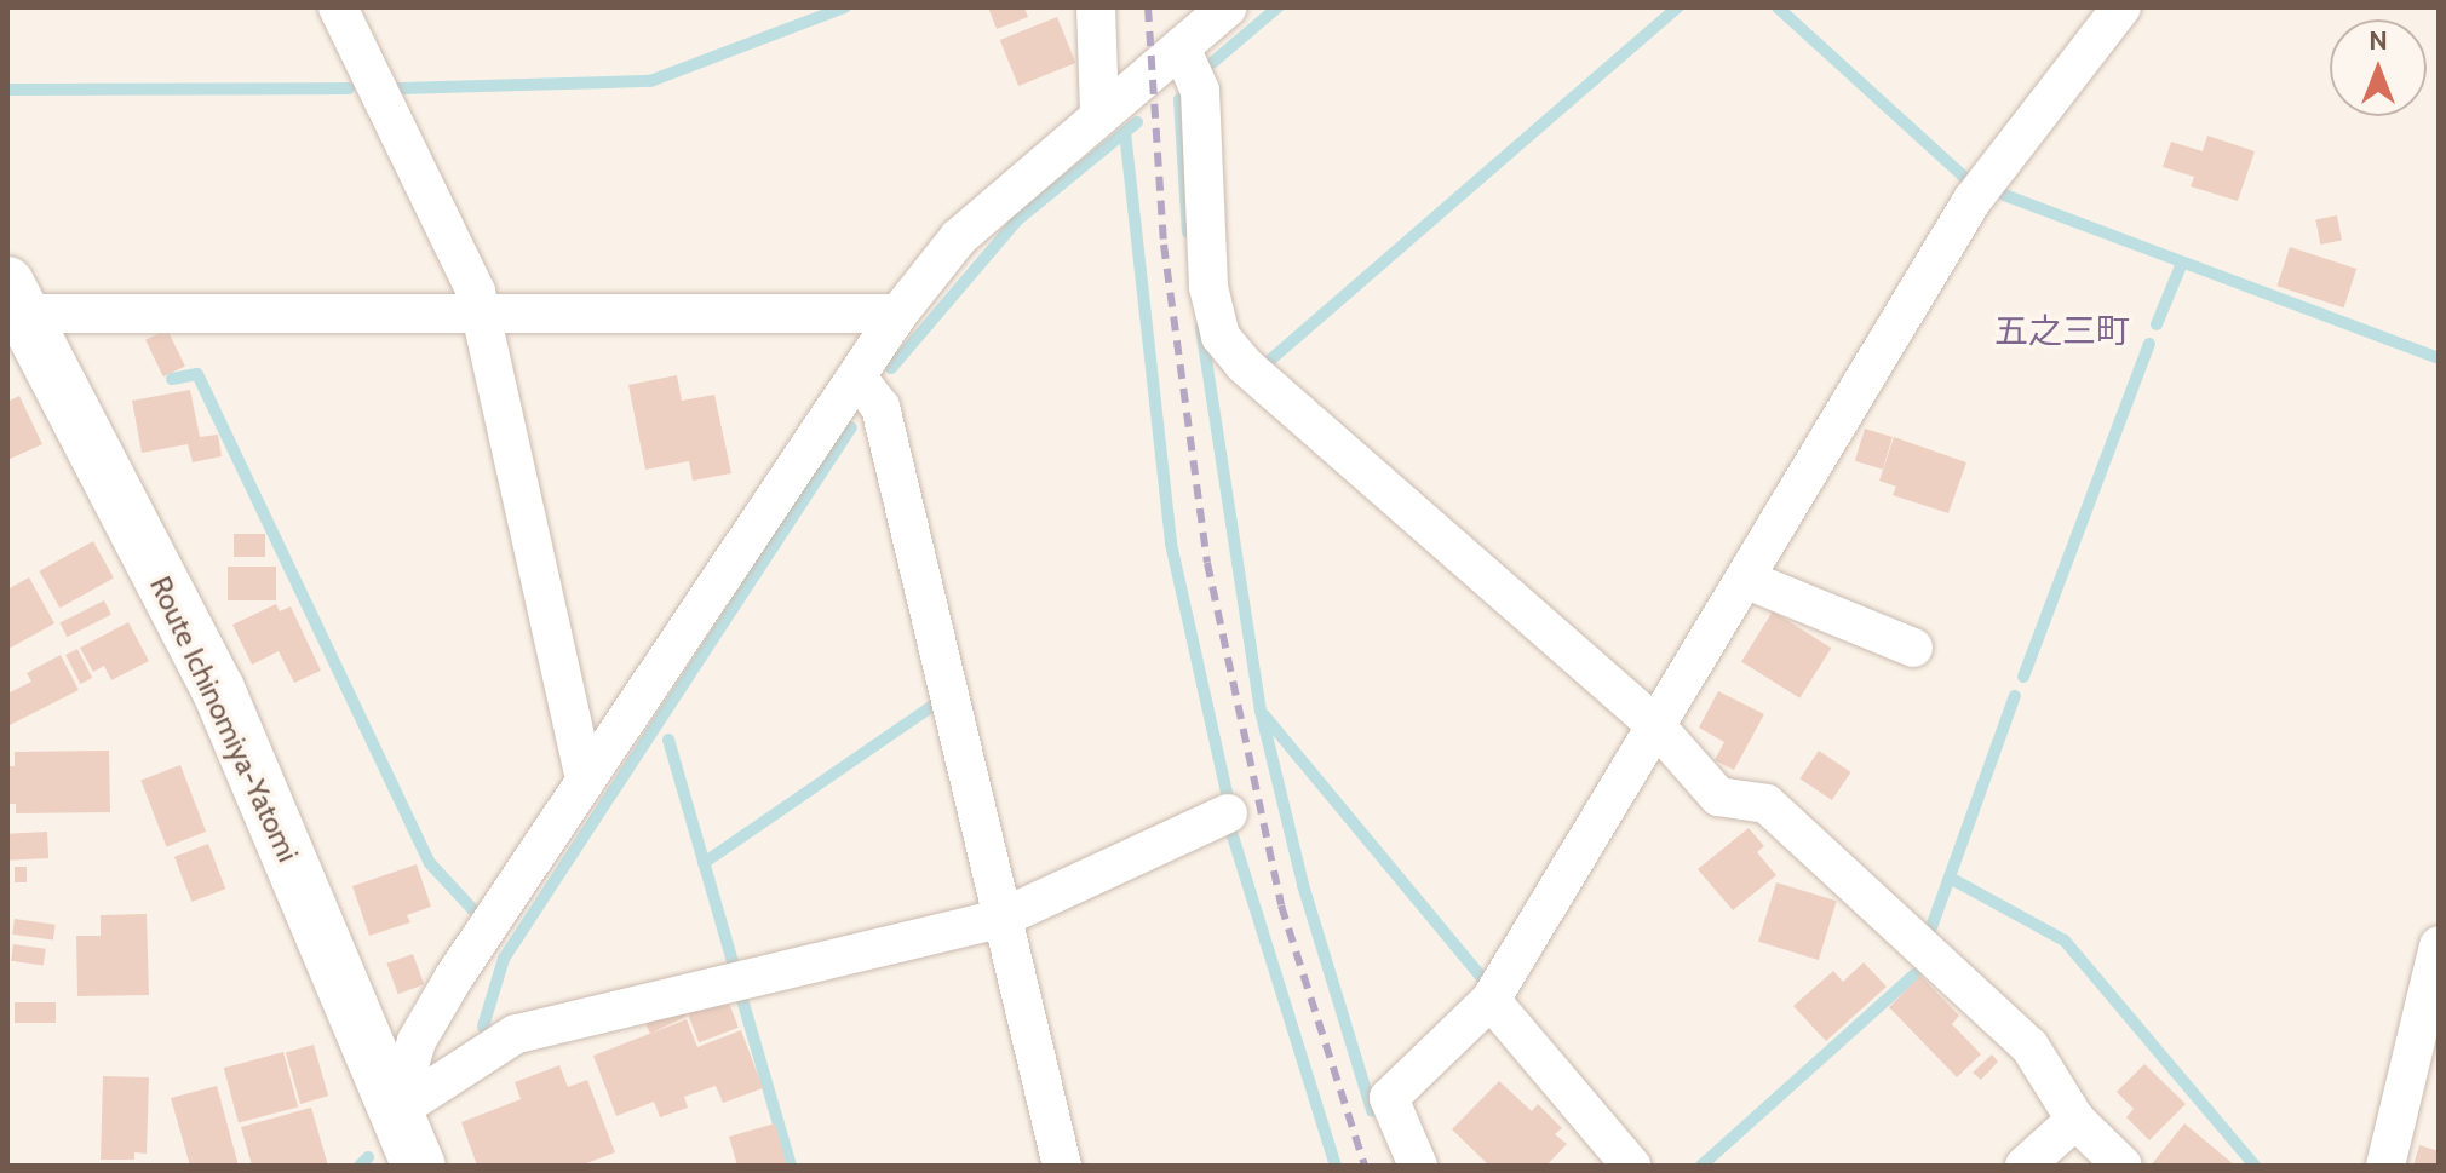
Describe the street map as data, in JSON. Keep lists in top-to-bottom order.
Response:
{
  "streets": {
    "main road": ["Route Ichinomiya-Yatomi"]
  },
  "districts": ["五之三町"],
  "north": "top"
}
